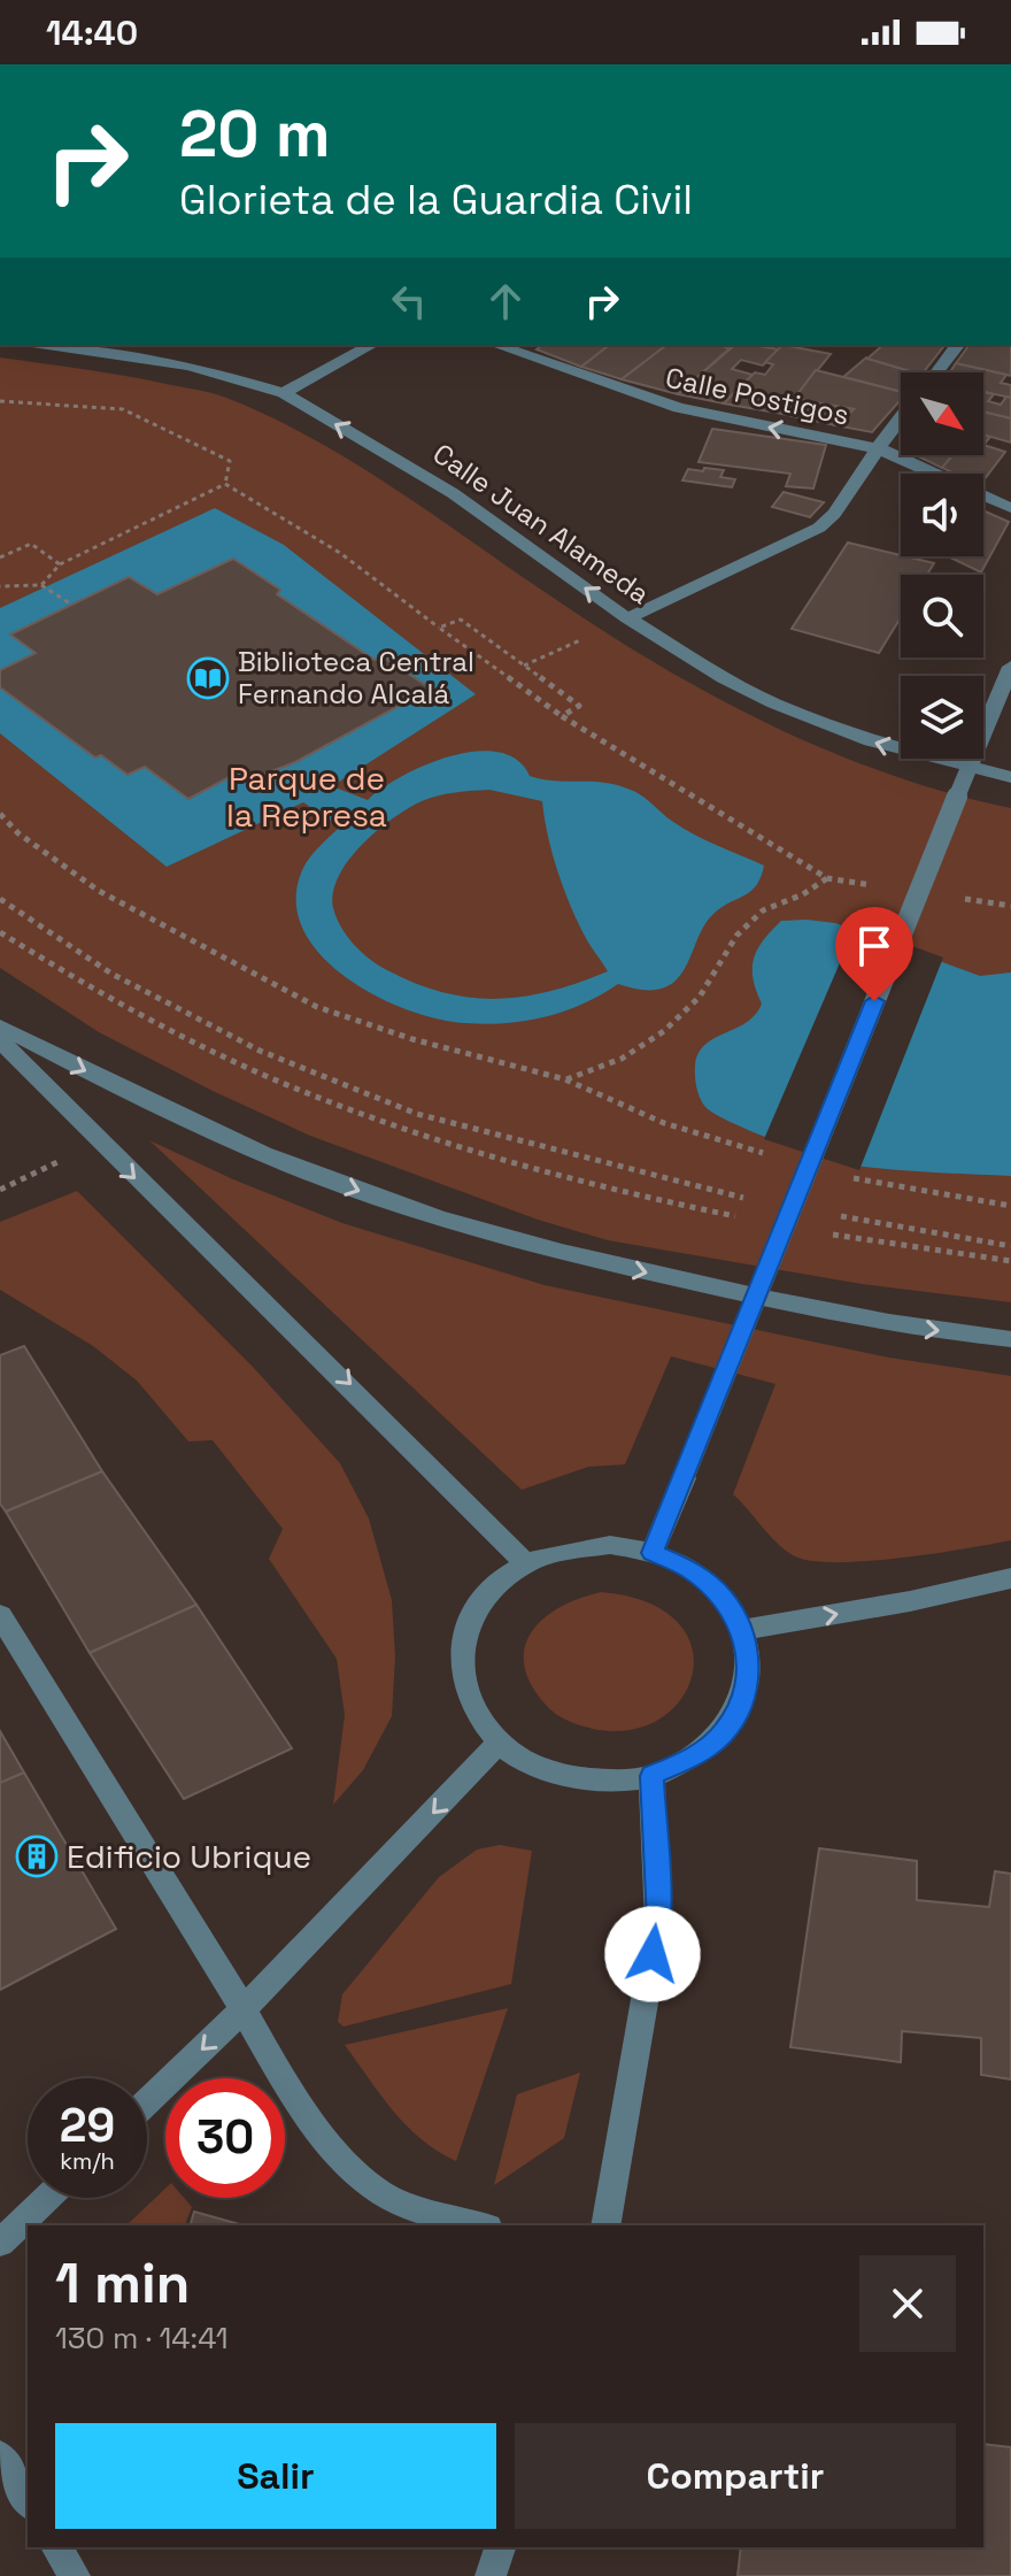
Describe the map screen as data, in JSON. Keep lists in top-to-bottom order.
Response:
{
  "streets": {
    "street": ["Calle Postigos", "Calle Juan Alameda"]
  },
  "one_way": ["Calle Postigos", "Calle Juan Alameda"],
  "parks": ["Parque de la Represa"],
  "places": {
    "library": ["Biblioteca Central Fernando Alcalá"],
    "building": ["Edificio Ubrique"]
  },
  "north": "bottom right",
  "page": {
    "status": "14:40",
    "turn": ["20 m", "Glorieta de la Guardia Civil"],
    "speed": "29 km/h",
    "limit": "30",
    "heading": ["1 min", "130 m · 14:41"],
    "buttons": ["Salir", "Compartir"]
  }
}
